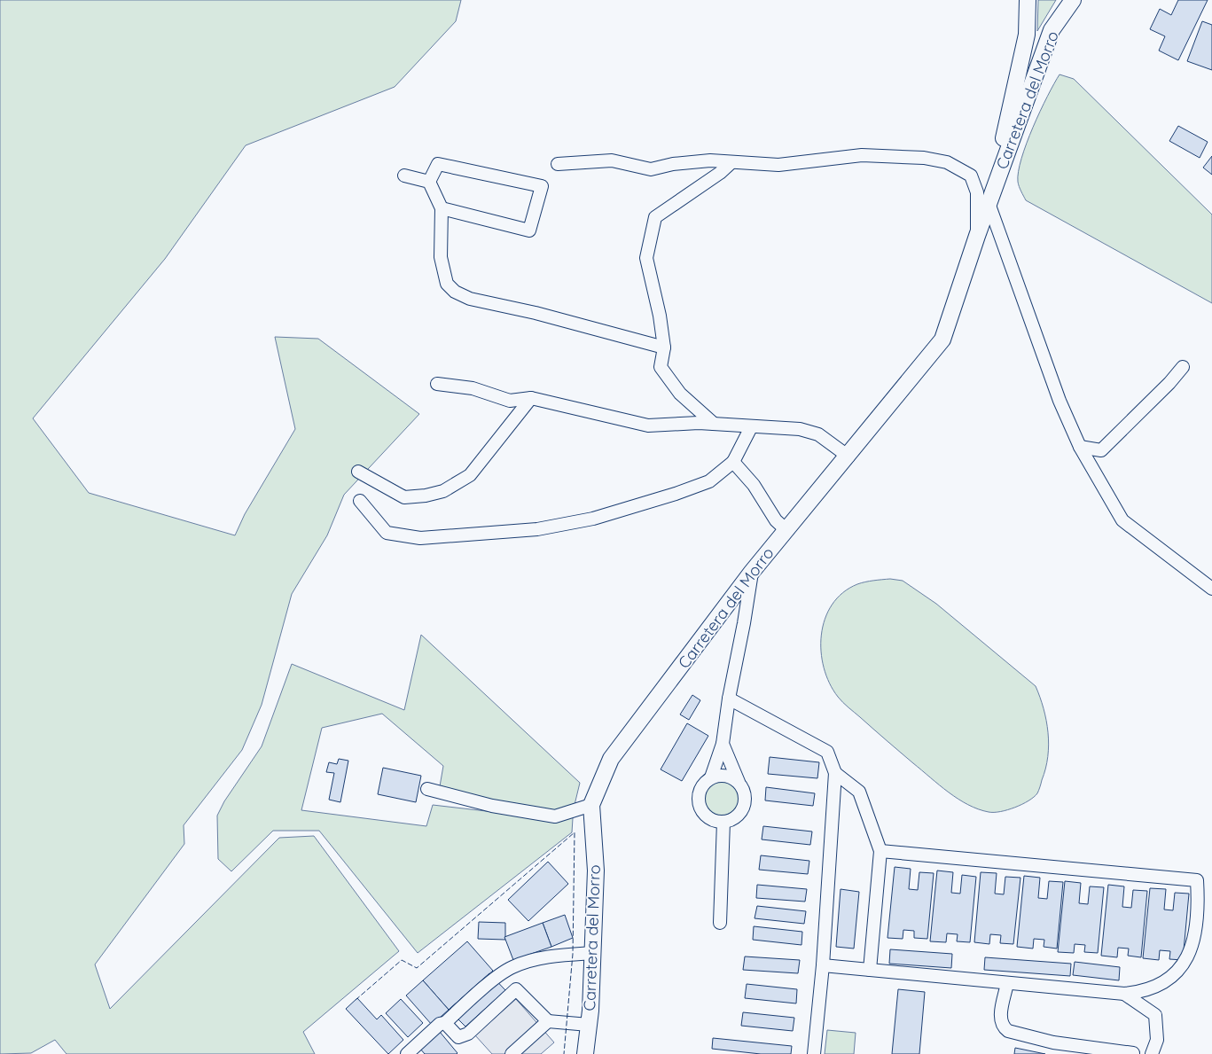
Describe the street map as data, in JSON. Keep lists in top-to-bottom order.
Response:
{
  "streets": {
    "main road": ["Carretera del Morro"]
  }
}
